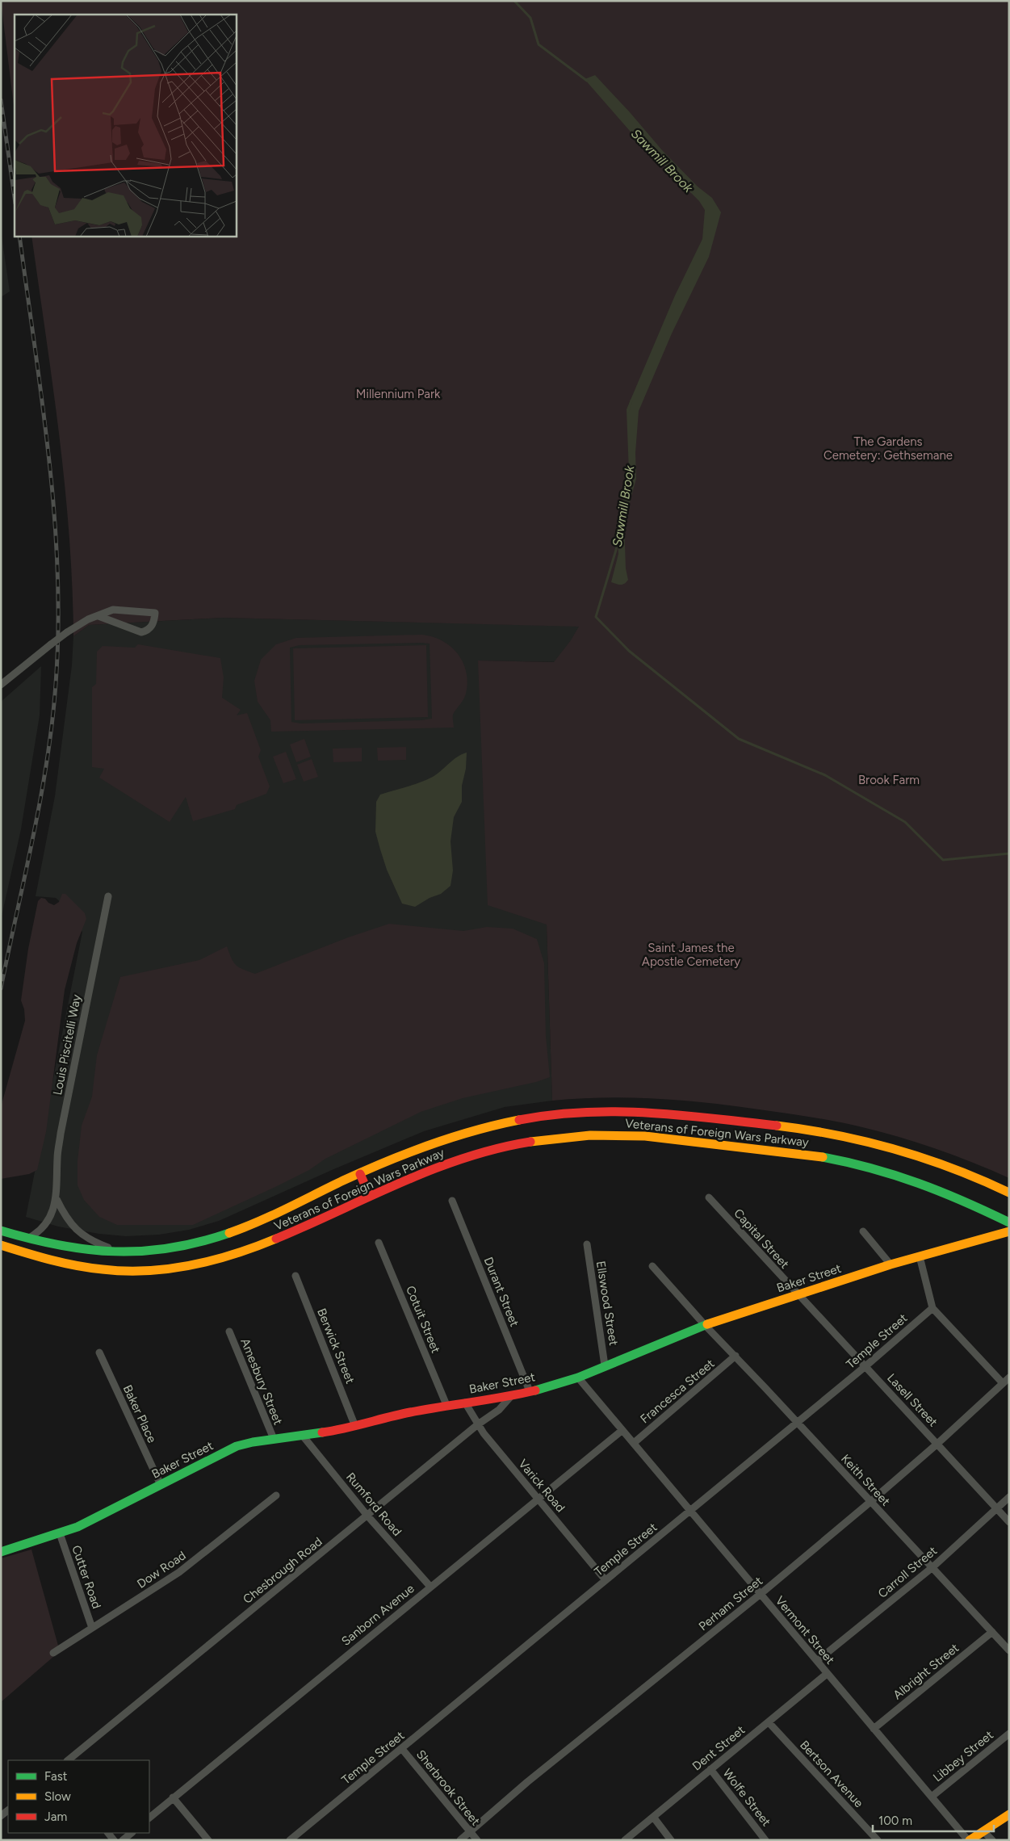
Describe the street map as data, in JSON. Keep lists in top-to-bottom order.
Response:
{
  "streets": {
    "main road": ["Veterans of Foreign Wars Parkway", "Baker Street"],
    "street": [
      "Louis Piscitelli Way",
      "Capital Street",
      "Durant Street",
      "Ellswood Street",
      "Cotuit Street",
      "Temple Street",
      "Berwick Street",
      "Amesbury Street",
      "Francesca Street",
      "Lasell Street",
      "Baker Place",
      "Keith Street",
      "Varick Road",
      "Rumford Road",
      "Dow Road",
      "Chesbrough Road",
      "Carroll Street",
      "Cutter Road",
      "Perham Street",
      "Sanborn Avenue",
      "Vermont Street",
      "Albright Street",
      "Dent Street",
      "Libbey Street",
      "Bertson Avenue",
      "Sherbrook Street",
      "Wolfe Street"
    ]
  },
  "crossings": [
    ["Louis Piscitelli Way", "Veterans of Foreign Wars Parkway"],
    ["Capital Street", "Baker Street"],
    ["Capital Street", "Lasell Street"],
    ["Baker Street", "Durant Street"],
    ["Baker Street", "Ellswood Street"],
    ["Baker Street", "Cotuit Street"],
    ["Baker Street", "Berwick Street"],
    ["Baker Street", "Amesbury Street"],
    ["Baker Street", "Lasell Street"],
    ["Baker Street", "Baker Place"],
    ["Baker Street", "Keith Street"],
    ["Baker Street", "Varick Road"],
    ["Baker Street", "Rumford Road"],
    ["Baker Street", "Chesbrough Road"],
    ["Baker Street", "Cutter Road"],
    ["Baker Street", "Vermont Street"],
    ["Temple Street", "Lasell Street"],
    ["Temple Street", "Keith Street"],
    ["Temple Street", "Varick Road"],
    ["Temple Street", "Vermont Street"],
    ["Temple Street", "Sherbrook Street"],
    ["Francesca Street", "Keith Street"],
    ["Francesca Street", "Vermont Street"],
    ["Lasell Street", "Carroll Street"],
    ["Lasell Street", "Perham Street"],
    ["Keith Street", "Carroll Street"],
    ["Keith Street", "Perham Street"],
    ["Keith Street", "Albright Street"],
    ["Varick Road", "Chesbrough Road"],
    ["Varick Road", "Sanborn Avenue"],
    ["Rumford Road", "Chesbrough Road"],
    ["Rumford Road", "Sanborn Avenue"],
    ["Dow Road", "Cutter Road"],
    ["Carroll Street", "Vermont Street"],
    ["Perham Street", "Vermont Street"],
    ["Perham Street", "Sherbrook Street"],
    ["Sanborn Avenue", "Vermont Street"],
    ["Vermont Street", "Albright Street"],
    ["Vermont Street", "Dent Street"],
    ["Vermont Street", "Libbey Street"],
    ["Dent Street", "Bertson Avenue"],
    ["Dent Street", "Wolfe Street"]
  ],
  "water": ["Sawmill Brook"],
  "parks": [
    "Millennium Park",
    "The Gardens Cemetery: Gethsemane",
    "Brook Farm",
    "Saint James the Apostle Cemetery"
  ],
  "legend": ["Fast", "Slow", "Jam"],
  "scale_bar": "100 m"
}
